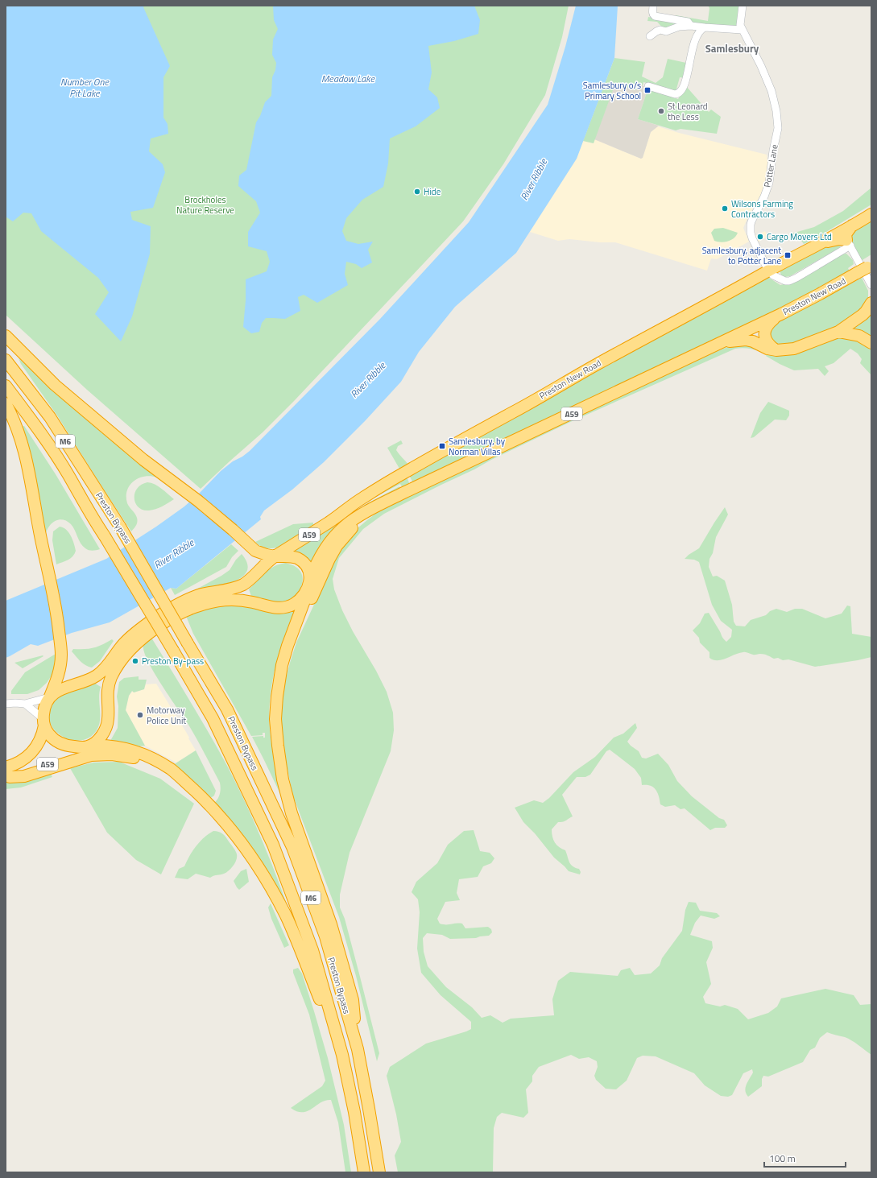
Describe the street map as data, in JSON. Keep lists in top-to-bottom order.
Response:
{
  "streets": {
    "highway": [
      "Preston New Road",
      "A59",
      "M6",
      "Preston Bypass"
    ],
    "street": ["Potter Lane"]
  },
  "crossings": [
    ["Potter Lane", "Preston New Road"]
  ],
  "districts": ["Samlesbury"],
  "water": ["Meadow Lake", "Number One Pit Lake", "River Ribble"],
  "parks": ["Brockholes Nature Reserve"],
  "places": {
    "transit": ["Samlesbury o/s Primary School", "Samlesbury, adjacent to Potter Lane", "Samlesbury, by Norman Villas"],
    "other": [
      "St Leonard the Less",
      "Hide",
      "Wilsons Farming Contractors",
      "Cargo Movers Ltd",
      "Preston By-pass",
      "Motorway Police Unit"
    ]
  },
  "scale_bar": "100 m"
}
